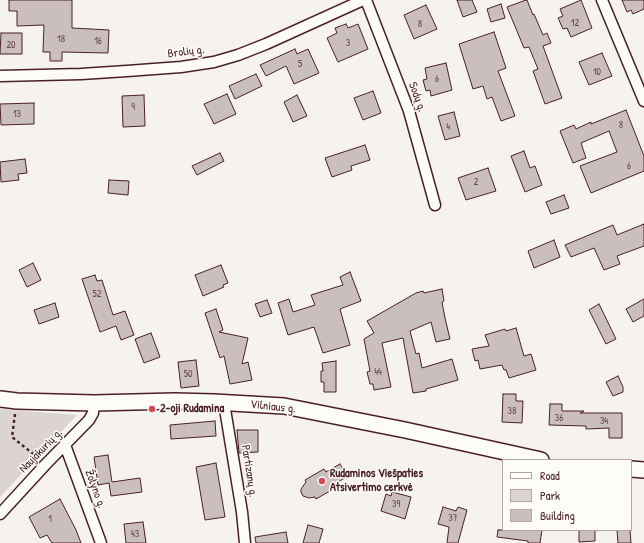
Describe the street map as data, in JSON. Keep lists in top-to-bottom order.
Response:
{
  "streets": {
    "main road": ["Vilniaus g."],
    "street": [
      "Brolių g.",
      "Sodų g.",
      "Naujakurių g.",
      "Partizanų g.",
      "Žolyno g."
    ]
  },
  "crossings": [
    ["Vilniaus g.", "Naujakurių g."],
    ["Vilniaus g.", "Partizanų g."],
    ["Naujakurių g.", "Žolyno g."]
  ],
  "places": ["2-oji Rudamina", "Rudaminos Viešpaties Atsivertimo cerkvė"],
  "house_numbers": [
    "12",
    "8",
    "18",
    "16",
    "3",
    "20",
    "5",
    "10",
    "6",
    "9",
    "13",
    "8",
    "4",
    "6",
    "2",
    "52",
    "44",
    "50",
    "38",
    "36",
    "34",
    "39",
    "37",
    "1",
    "43"
  ],
  "legend": ["Road", "Park", "Building"]
}
